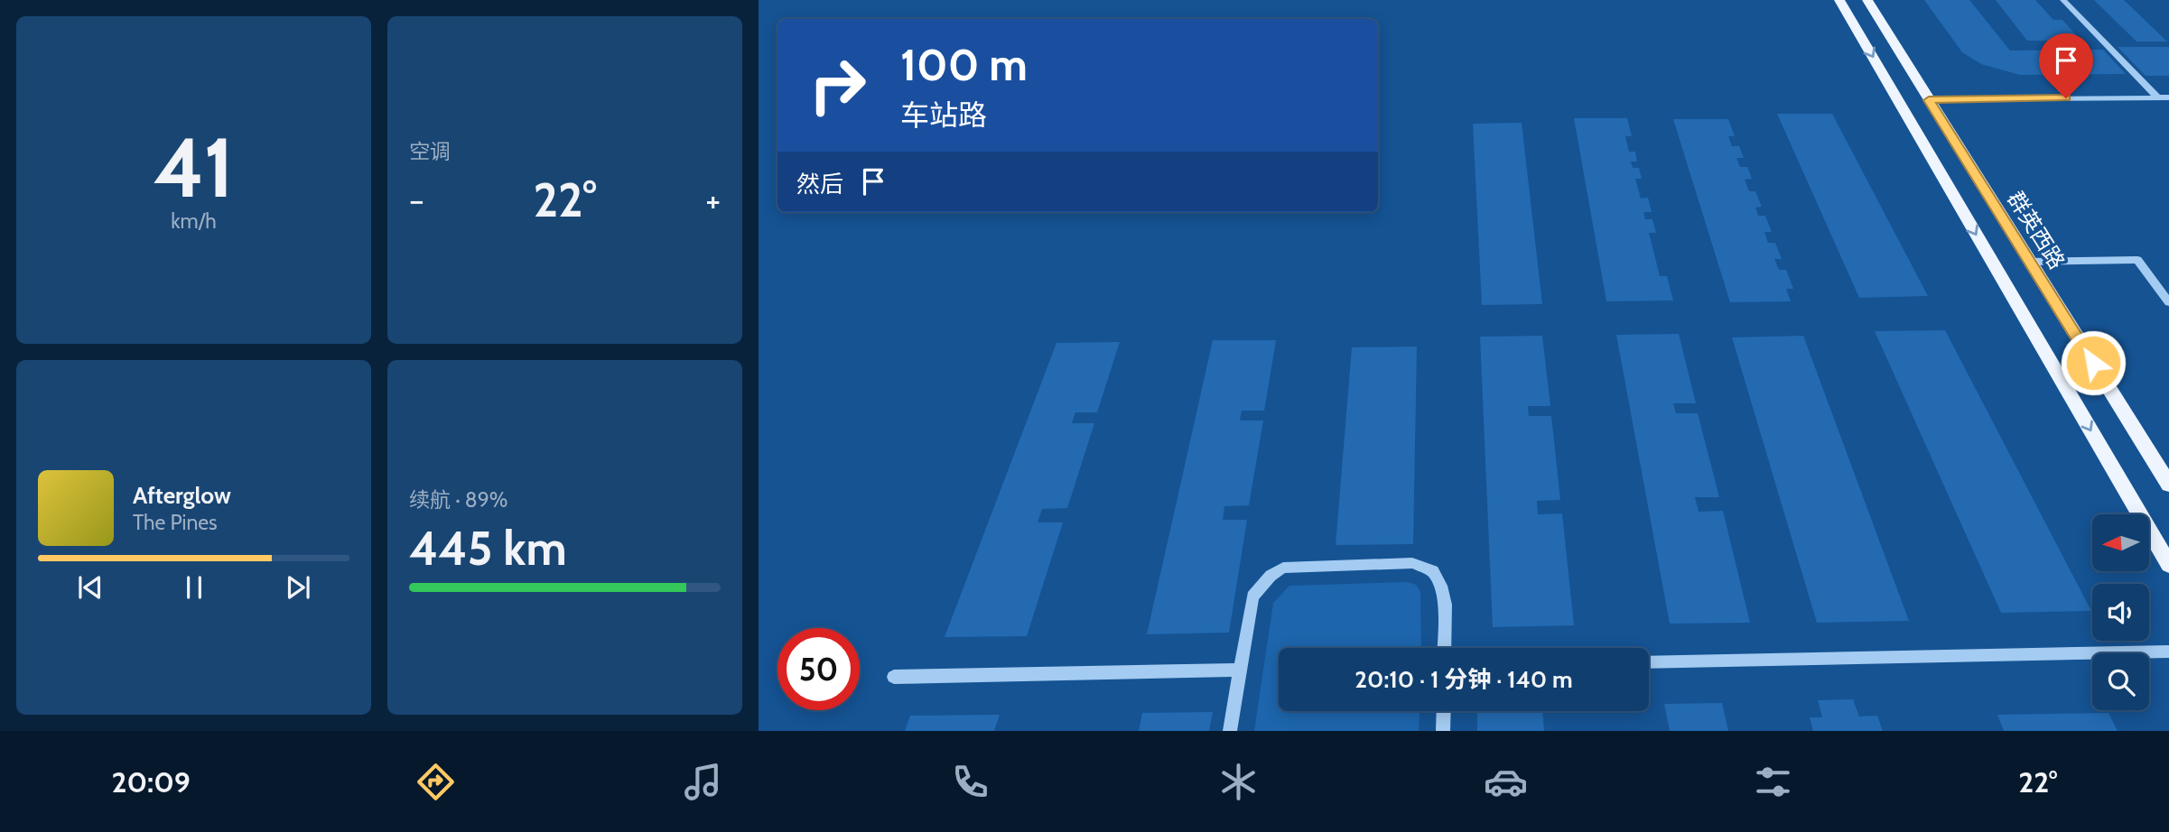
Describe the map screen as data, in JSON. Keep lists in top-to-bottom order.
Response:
{
  "streets": {
    "main road": ["群英西路"]
  },
  "north": "left",
  "page": {
    "tile": [
      ["41", "km/h"],
      "空调",
      ["续航 · 89%", "445 km"]
    ],
    "turn": ["100 m", "车站路"],
    "then": "然后",
    "heat": ["−", "22°", "+"],
    "song": ["Afterglow", "The Pines"],
    "limit": "50",
    "trip": "20:10 · 1 分钟 · 140 m",
    "tabs": ["20:09", "22°"]
  }
}
